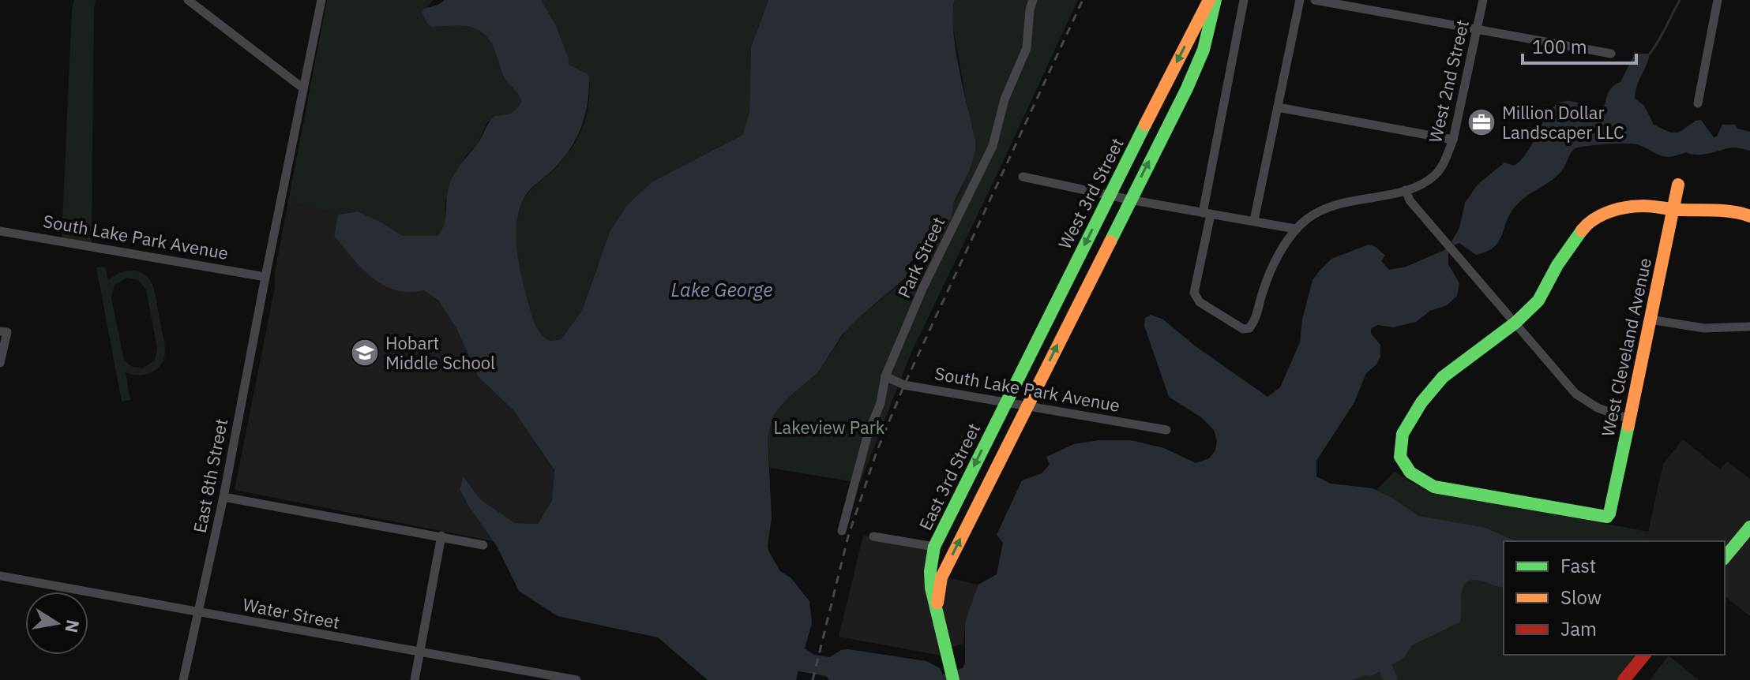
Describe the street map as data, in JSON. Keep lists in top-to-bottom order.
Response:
{
  "streets": {
    "street": [
      "West 2nd Street",
      "West 3rd Street",
      "South Lake Park Avenue",
      "Park Street",
      "West Cleveland Avenue",
      "East 8th Street",
      "East 3rd Street",
      "Water Street"
    ]
  },
  "crossings": [
    ["West 3rd Street", "South Lake Park Avenue"],
    ["West 3rd Street", "East 3rd Street"],
    ["South Lake Park Avenue", "Park Street"],
    ["South Lake Park Avenue", "East 8th Street"],
    ["South Lake Park Avenue", "East 3rd Street"],
    ["East 8th Street", "Water Street"]
  ],
  "water": ["Lake George"],
  "parks": ["Lakeview Park"],
  "places": {
    "office": ["Million Dollar Landscaper LLC"],
    "school or university": ["Hobart Middle School"]
  },
  "legend": ["Fast", "Slow", "Jam"],
  "scale_bar": "100 m",
  "north": "right"
}
